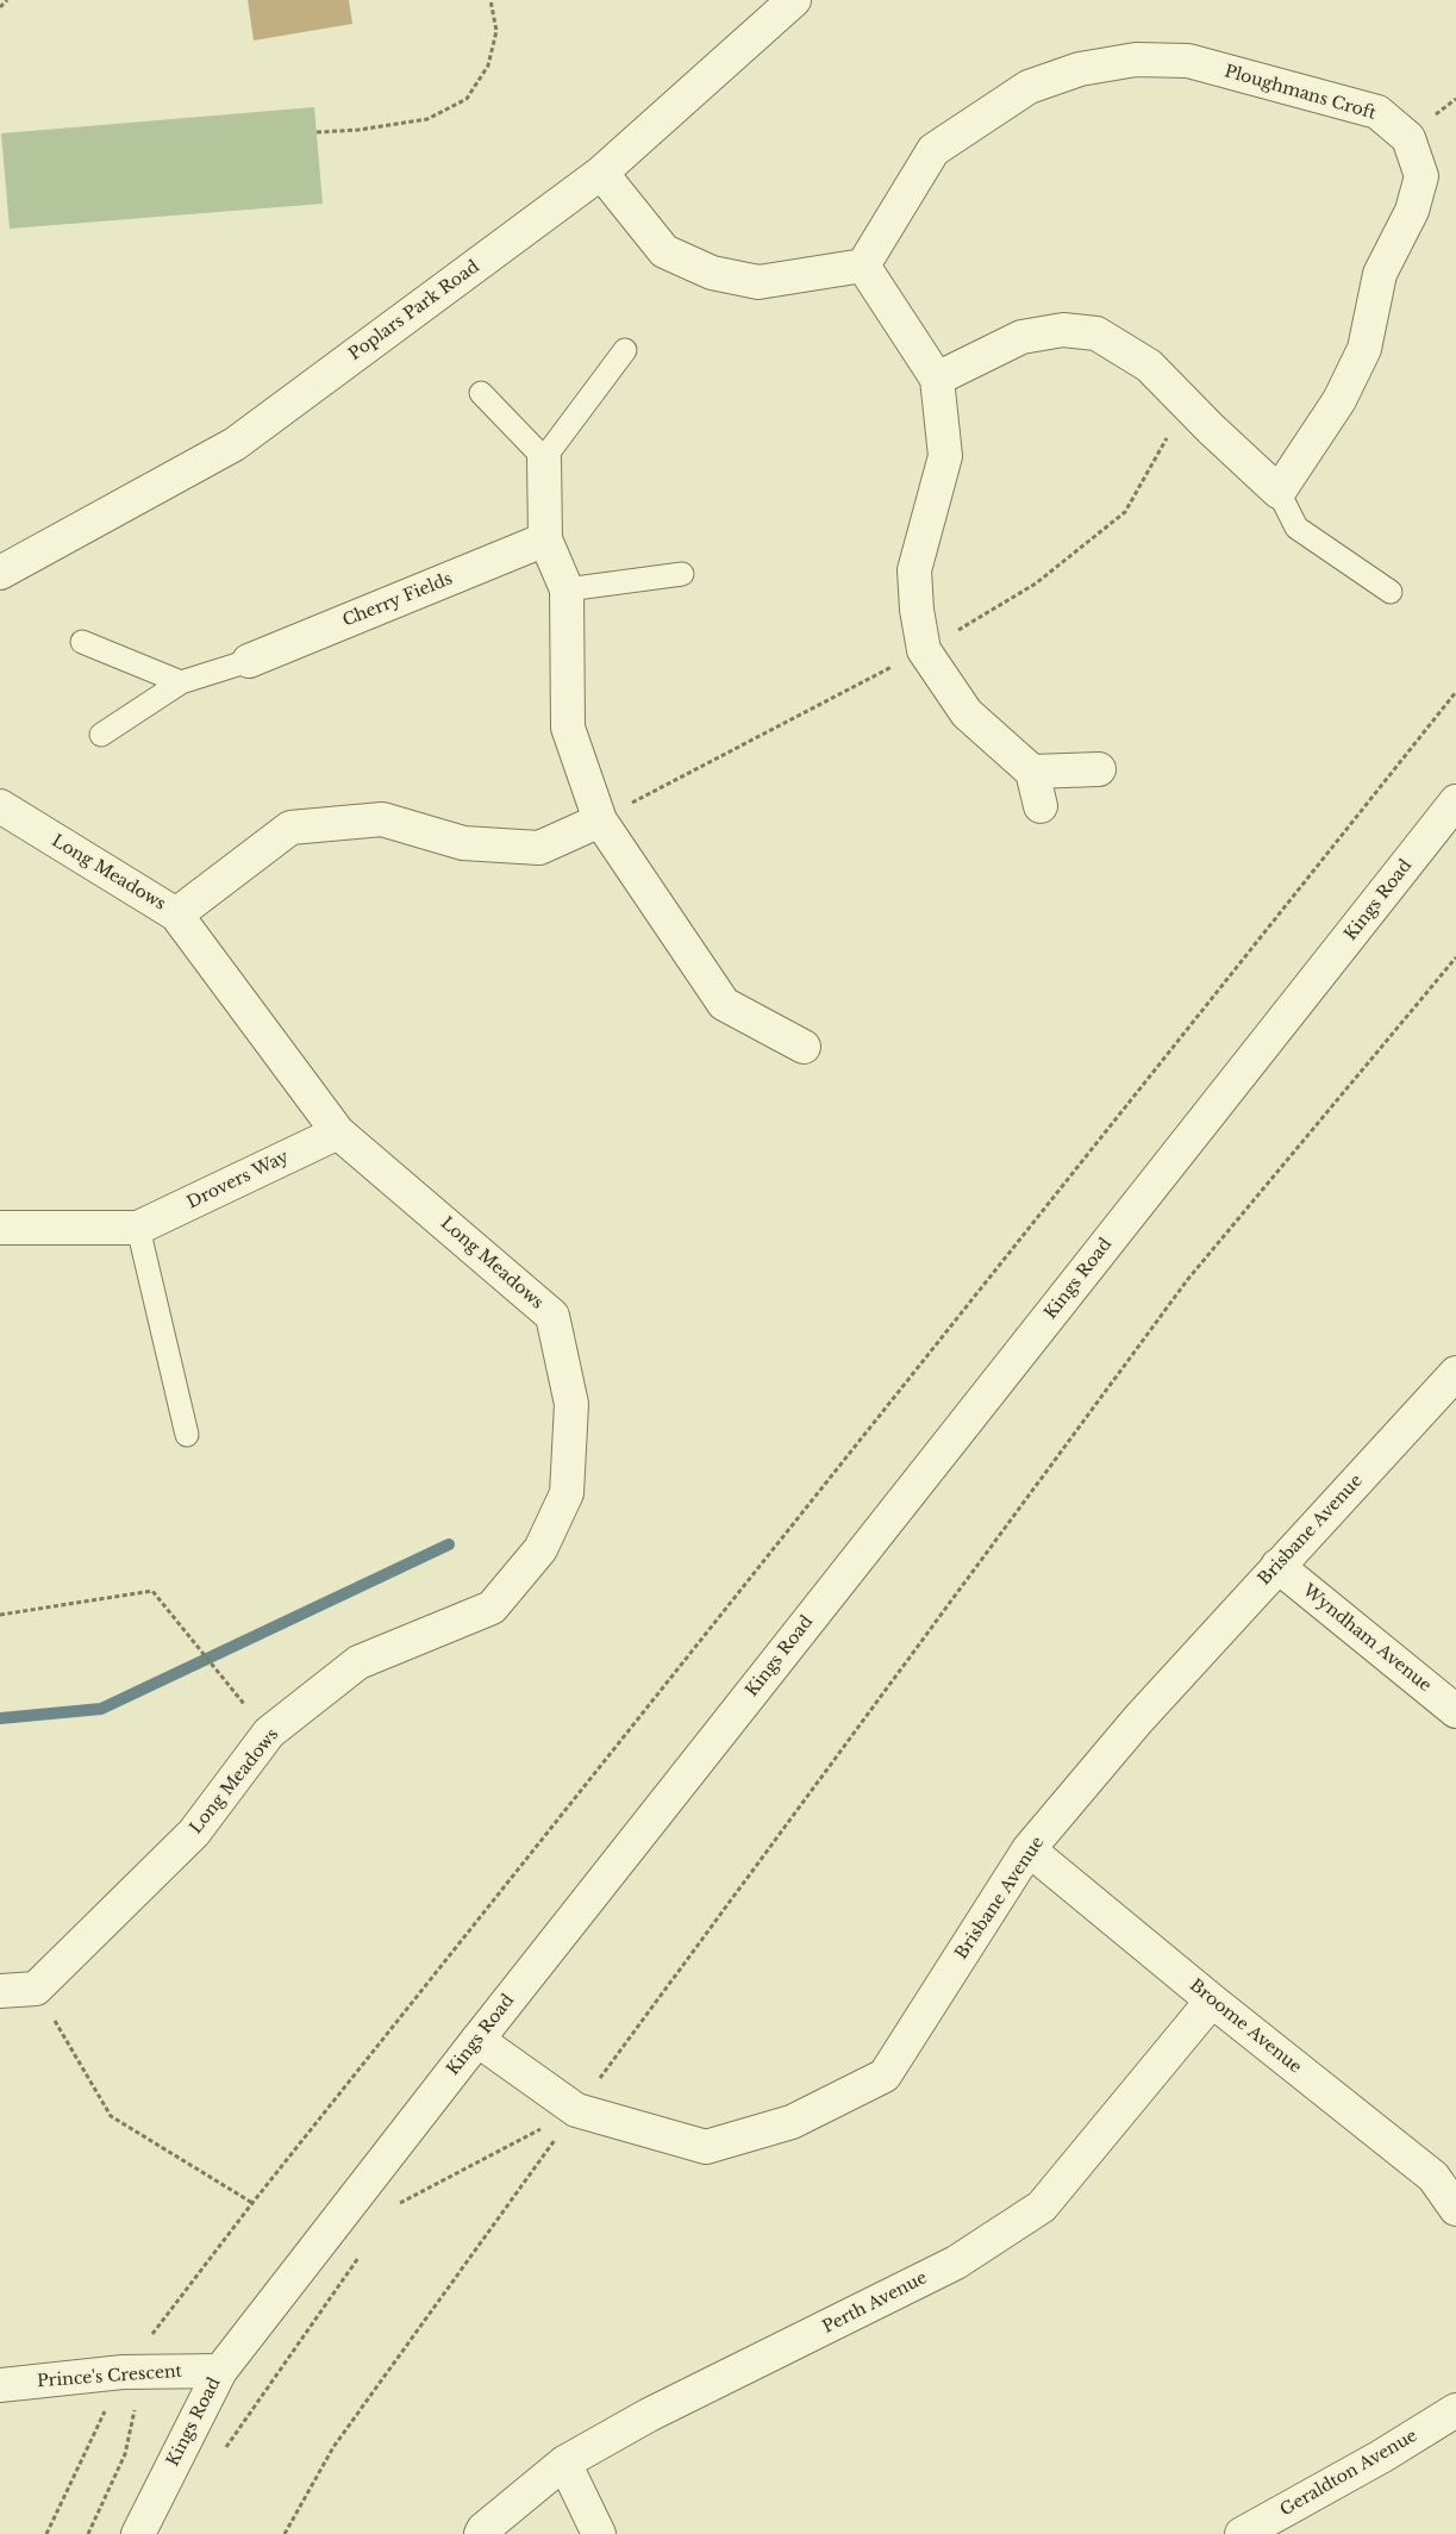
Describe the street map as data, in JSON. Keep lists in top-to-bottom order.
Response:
{
  "streets": {
    "street": [
      "Ploughmans Croft",
      "Poplars Park Road",
      "Cherry Fields",
      "Long Meadows",
      "Kings Road",
      "Drovers Way",
      "Brisbane Avenue",
      "Wyndham Avenue",
      "Broome Avenue",
      "Perth Avenue",
      "Prince's Crescent",
      "Geraldton Avenue"
    ]
  },
  "crossings": [
    ["Long Meadows", "Drovers Way"],
    ["Kings Road", "Brisbane Avenue"],
    ["Kings Road", "Prince's Crescent"],
    ["Brisbane Avenue", "Wyndham Avenue"],
    ["Brisbane Avenue", "Broome Avenue"],
    ["Broome Avenue", "Perth Avenue"]
  ]
}
